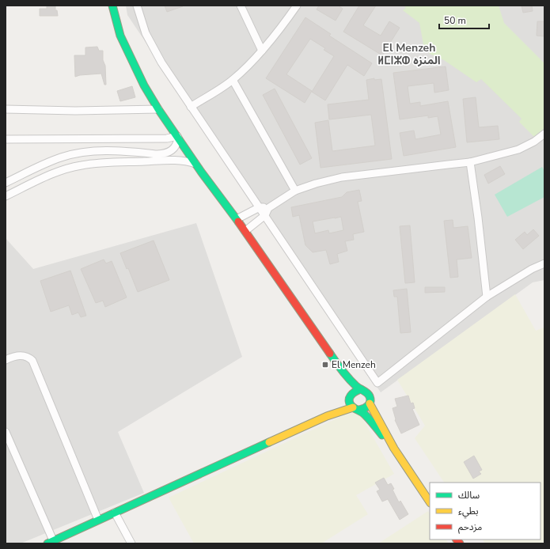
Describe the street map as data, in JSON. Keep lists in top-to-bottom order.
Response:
{
  "districts": ["El Menzeh ⵍⵎⵏⵣⵀ المنزه"],
  "places": {
    "transit": ["El Menzeh"]
  },
  "legend": ["سالك", "بطيء", "مزدحم"],
  "scale_bar": "50 m"
}
